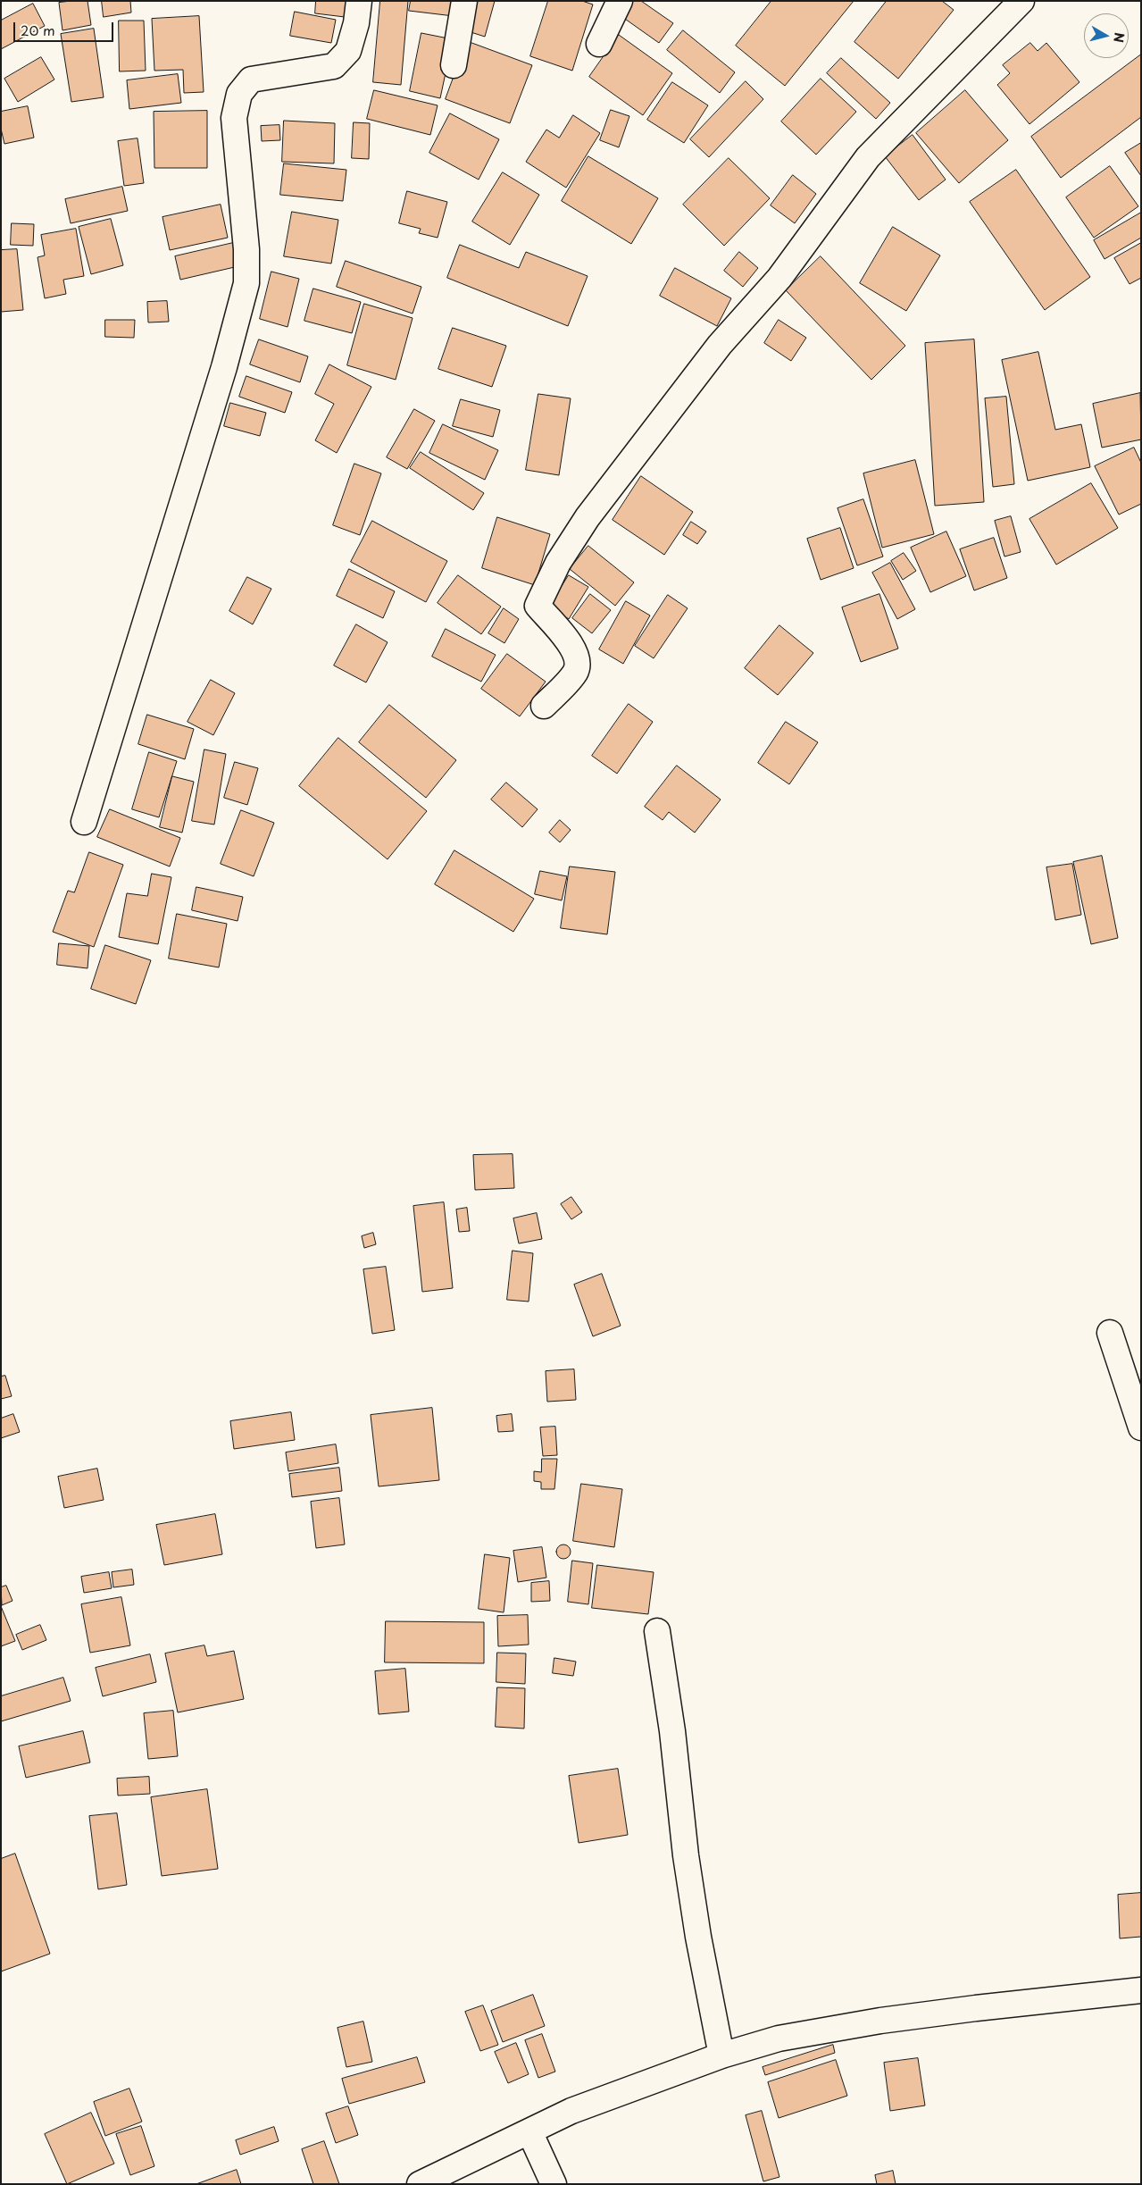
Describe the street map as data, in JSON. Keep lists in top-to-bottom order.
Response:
{
  "scale_bar": "20 m",
  "north": "right"
}
